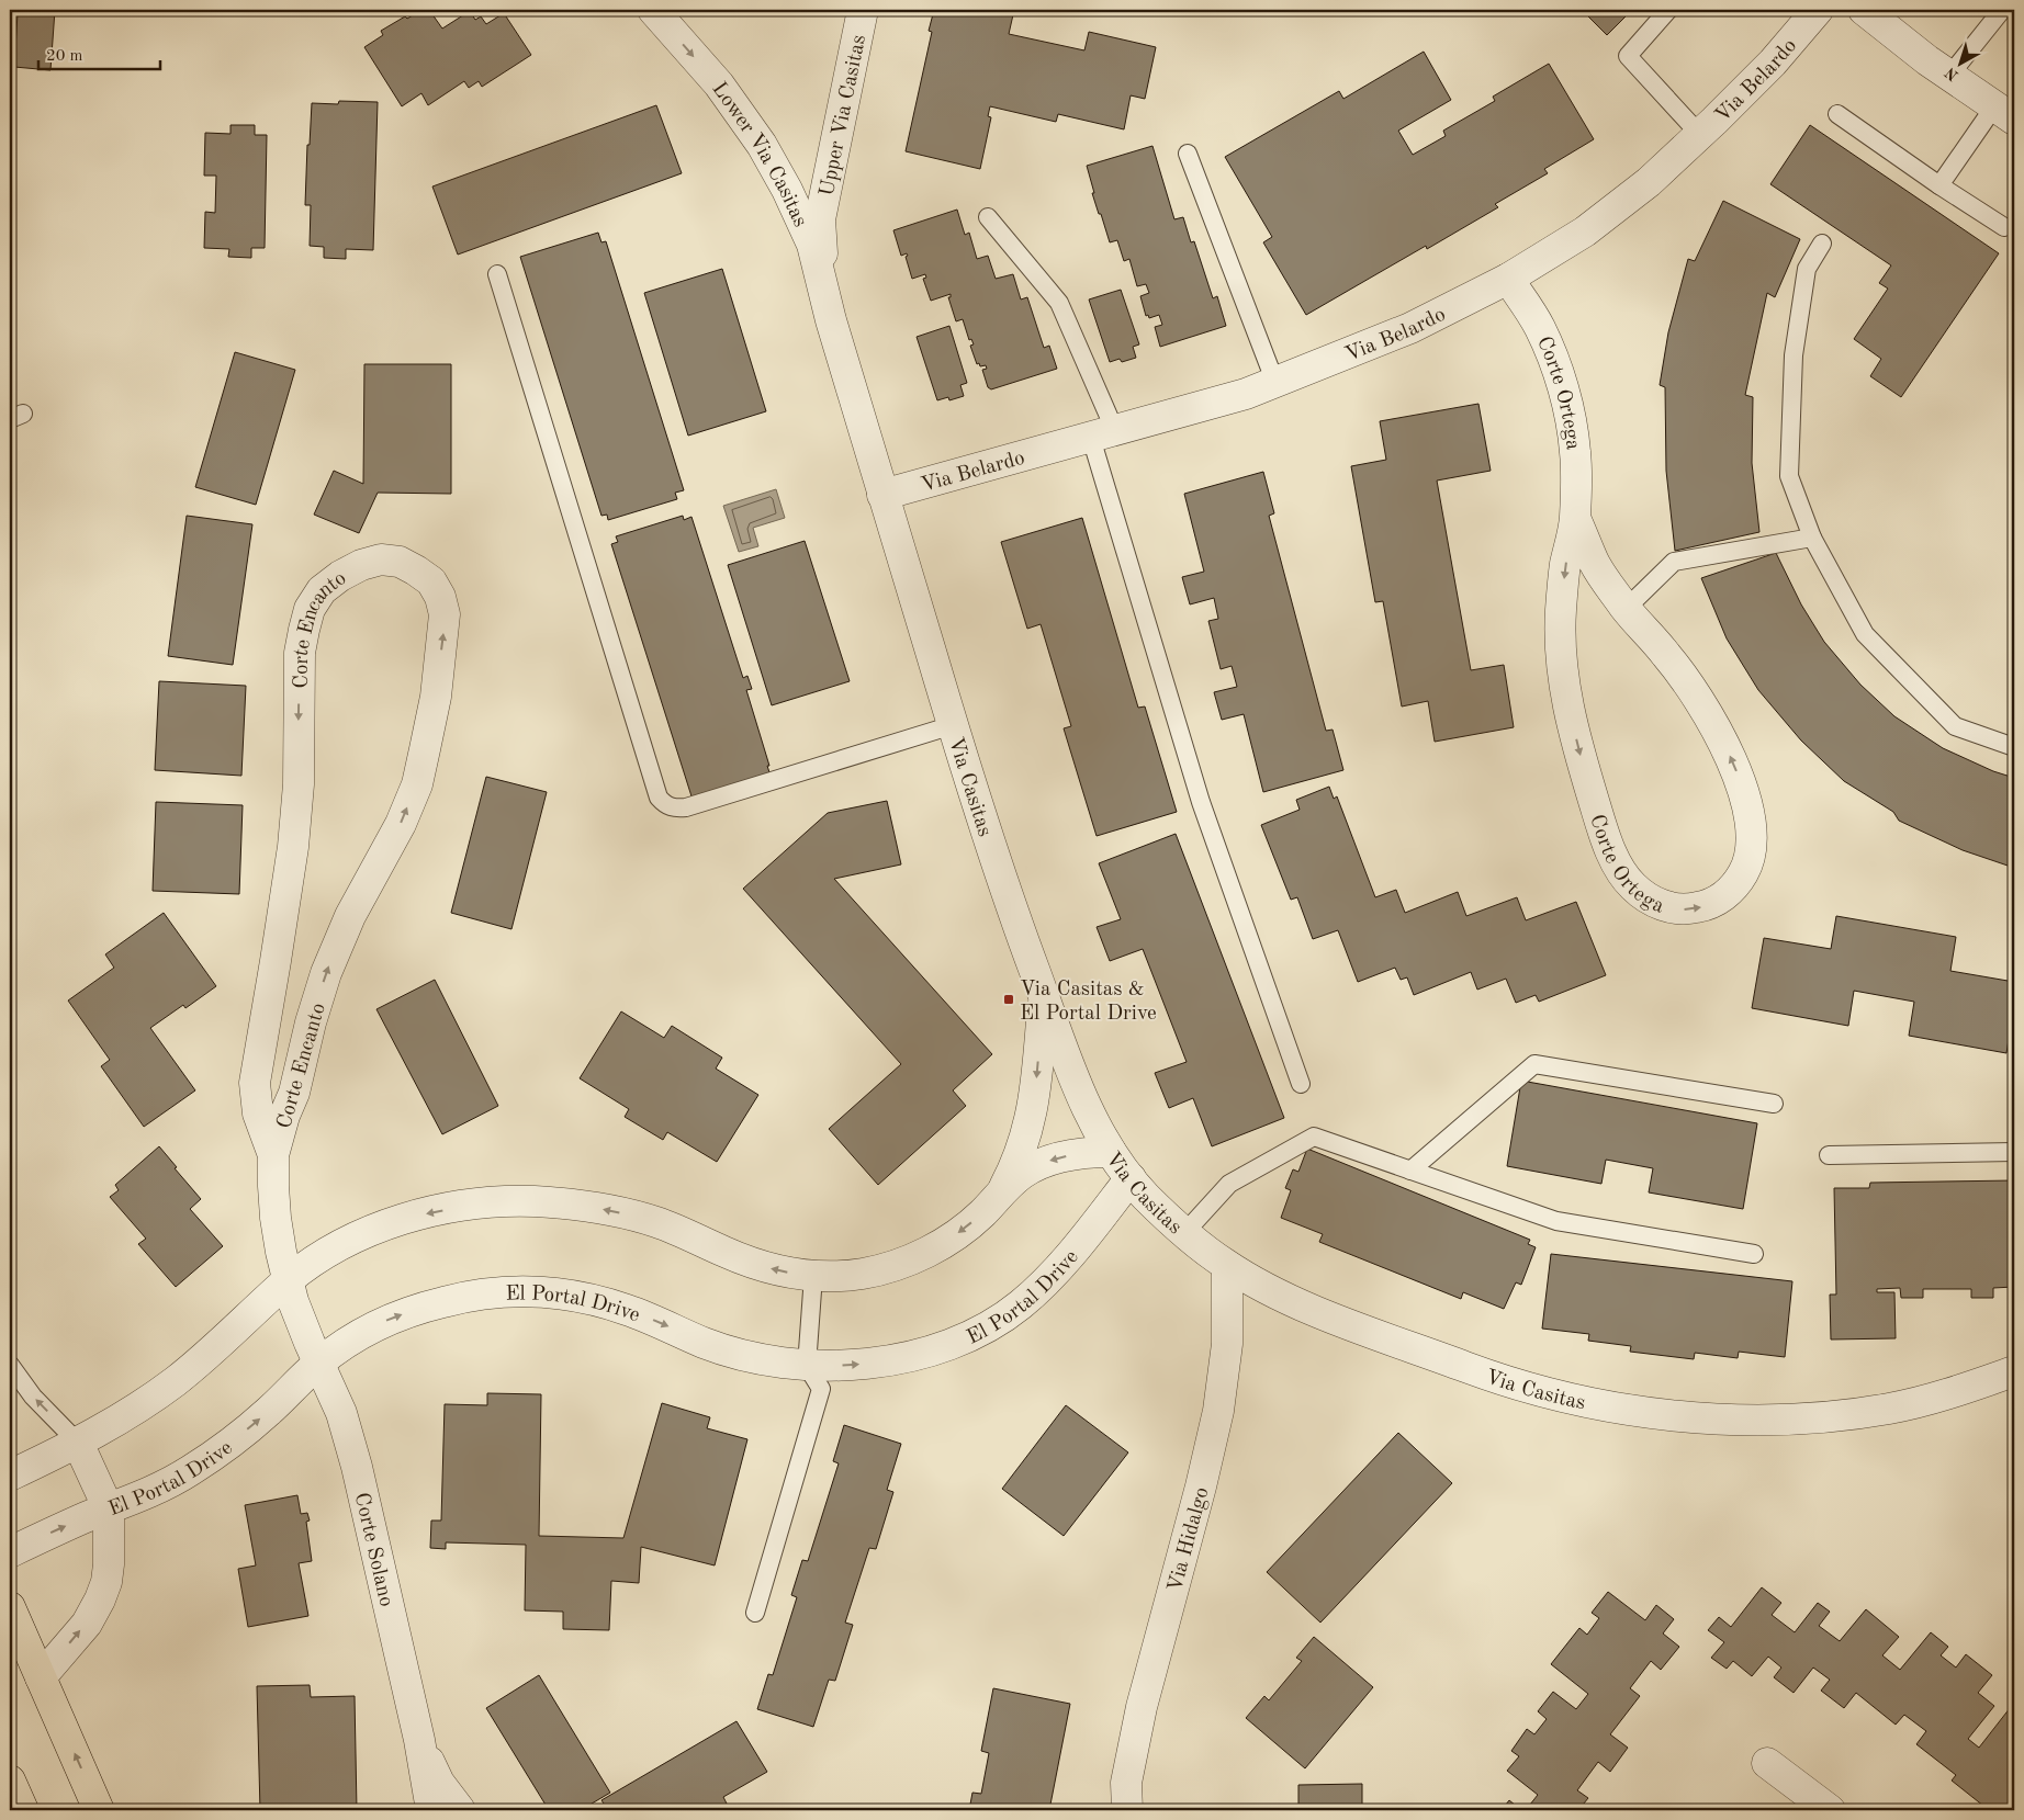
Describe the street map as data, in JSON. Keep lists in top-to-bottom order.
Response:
{
  "streets": {
    "street": [
      "Via Belardo",
      "Upper Via Casitas",
      "Lower Via Casitas",
      "Corte Ortega",
      "Corte Encanto",
      "Via Casitas",
      "El Portal Drive",
      "Via Hidalgo",
      "Corte Solano"
    ]
  },
  "crossings": [
    ["Via Belardo", "Corte Ortega"],
    ["Via Belardo", "Via Casitas"],
    ["Upper Via Casitas", "Lower Via Casitas"],
    ["Upper Via Casitas", "Via Casitas"],
    ["Lower Via Casitas", "Via Casitas"],
    ["Corte Encanto", "El Portal Drive"],
    ["Corte Encanto", "Corte Solano"],
    ["Via Casitas", "El Portal Drive"],
    ["Via Casitas", "Via Hidalgo"],
    ["El Portal Drive", "Corte Solano"]
  ],
  "one_way": ["Lower Via Casitas"],
  "places": {
    "transit": ["Via Casitas & El Portal Drive"]
  },
  "scale_bar": "20 m",
  "north": "bottom left"
}
